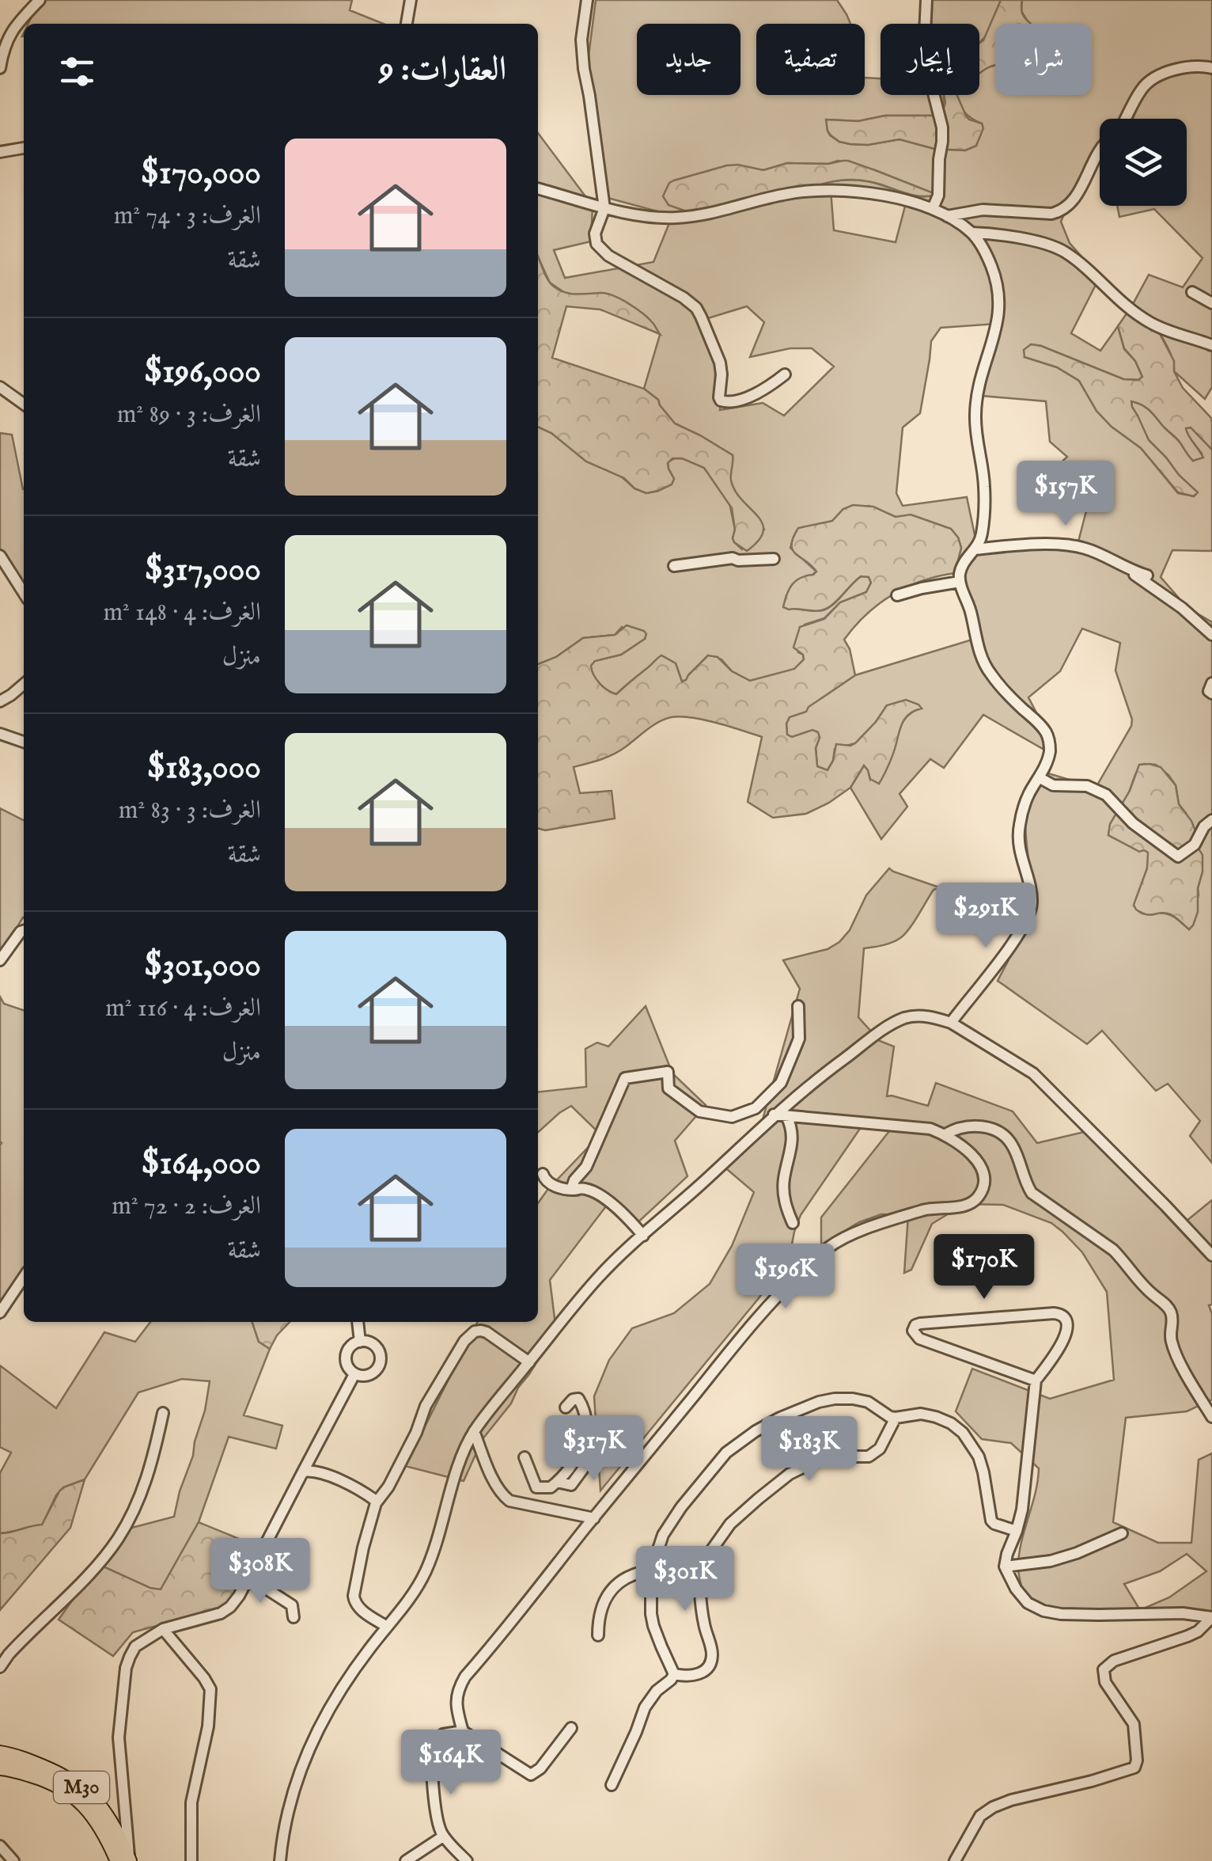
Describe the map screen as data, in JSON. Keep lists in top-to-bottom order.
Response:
{
  "streets": {
    "highway": ["M30"]
  },
  "page": {
    "chip": [
      "شراء",
      "إيجار",
      "تصفية",
      "جديد"
    ],
    "heading": "العقارات: 9",
    "list": [
      {
        "name": "$170,000",
        "note": "الغرف: 3 · 74 m² · شقة"
      },
      {
        "name": "$196,000",
        "note": "الغرف: 3 · 89 m² · شقة"
      },
      {
        "name": "$317,000",
        "note": "الغرف: 4 · 148 m² · منزل"
      },
      {
        "name": "$183,000",
        "note": "الغرف: 3 · 83 m² · شقة"
      },
      {
        "name": "$301,000",
        "note": "الغرف: 4 · 116 m² · منزل"
      },
      {
        "name": "$164,000",
        "note": "الغرف: 2 · 72 m² · شقة"
      }
    ],
    "price": [
      "$157K",
      "$291K",
      "$170K",
      "$196K",
      "$317K",
      "$183K",
      "$308K",
      "$301K",
      "$164K"
    ]
  }
}
